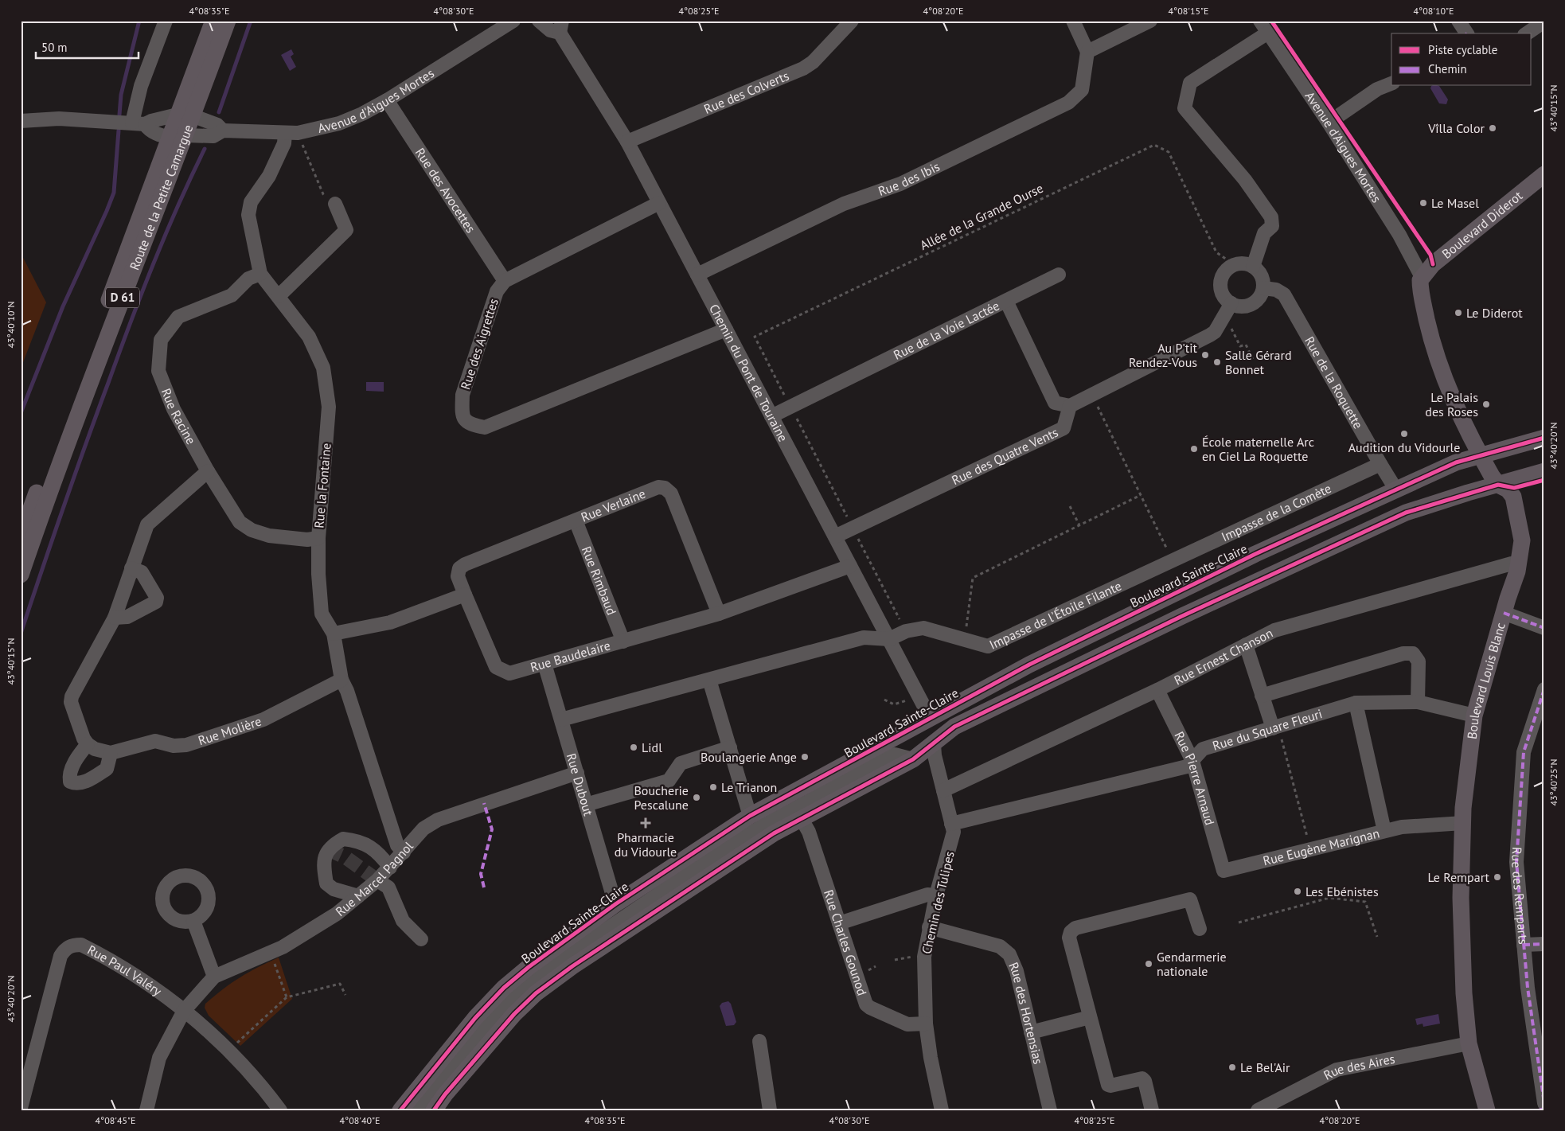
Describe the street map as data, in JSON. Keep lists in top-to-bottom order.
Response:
{
  "streets": {
    "main road": [
      "Route de la Petite Camargue",
      "Boulevard Diderot",
      "D 61",
      "Boulevard Sainte-Claire",
      "Boulevard Louis Blanc"
    ],
    "street": [
      "Rue des Colverts",
      "Avenue d'Aigues Mortes",
      "Rue des Ibis",
      "Rue des Avocettes",
      "Rue de la Voie Lactée",
      "Rue des Aigrettes",
      "Chemin du Pont de Touraine",
      "Rue de la Roquette",
      "Rue Racine",
      "Rue des Quatre Vents",
      "Rue la Fontaine",
      "Rue Verlaine",
      "Impasse de la Comète",
      "Rue Rimbaud",
      "Impasse de l'Étoile Filante",
      "Rue Baudelaire",
      "Rue Ernest Chanson",
      "Rue du Square Fleuri",
      "Rue Molière",
      "Rue Pierre Arnaud",
      "Rue Dubout",
      "Rue Eugène Marignan",
      "Rue Marcel Pagnol",
      "Rue des Remparts",
      "Chemin des Tulipes",
      "Rue Charles Gounod",
      "Rue Paul Valéry",
      "Rue des Hortensias",
      "Rue des Aires"
    ],
    "path": ["Allée de la Grande Ourse"]
  },
  "crossings": [
    ["Rue des Colverts", "Chemin du Pont de Touraine"],
    ["Avenue d'Aigues Mortes", "Rue des Avocettes"],
    ["Avenue d'Aigues Mortes", "Route de la Petite Camargue"],
    ["Avenue d'Aigues Mortes", "Boulevard Diderot"],
    ["Avenue d'Aigues Mortes", "Rue la Fontaine"],
    ["Avenue d'Aigues Mortes", "Boulevard Louis Blanc"],
    ["Rue des Ibis", "Chemin du Pont de Touraine"],
    ["Rue des Avocettes", "Rue des Aigrettes"],
    ["Allée de la Grande Ourse", "Rue de la Voie Lactée"],
    ["Allée de la Grande Ourse", "Rue de la Roquette"],
    ["Boulevard Diderot", "Boulevard Louis Blanc"],
    ["Rue de la Voie Lactée", "Chemin du Pont de Touraine"],
    ["Rue de la Voie Lactée", "Rue des Quatre Vents"],
    ["Rue des Aigrettes", "Chemin du Pont de Touraine"],
    ["Chemin du Pont de Touraine", "Rue des Quatre Vents"],
    ["Chemin du Pont de Touraine", "Boulevard Sainte-Claire"],
    ["Chemin du Pont de Touraine", "Impasse de l'Étoile Filante"],
    ["Chemin du Pont de Touraine", "Rue Baudelaire"],
    ["Rue de la Roquette", "Impasse de la Comète"],
    ["Rue de la Roquette", "Boulevard Sainte-Claire"],
    ["Rue Racine", "Rue la Fontaine"],
    ["Rue la Fontaine", "Rue Molière"],
    ["Rue la Fontaine", "Rue Marcel Pagnol"],
    ["Rue Verlaine", "Rue Rimbaud"],
    ["Rue Verlaine", "Rue Baudelaire"],
    ["Impasse de la Comète", "Impasse de l'Étoile Filante"],
    ["Boulevard Sainte-Claire", "Boulevard Louis Blanc"],
    ["Boulevard Sainte-Claire", "Rue Dubout"],
    ["Boulevard Sainte-Claire", "Chemin des Tulipes"],
    ["Rue Rimbaud", "Rue Baudelaire"],
    ["Rue Baudelaire", "Rue Dubout"],
    ["Rue Ernest Chanson", "Boulevard Louis Blanc"],
    ["Rue Ernest Chanson", "Rue Pierre Arnaud"],
    ["Rue Ernest Chanson", "Chemin des Tulipes"],
    ["Boulevard Louis Blanc", "Rue du Square Fleuri"],
    ["Boulevard Louis Blanc", "Rue des Aires"],
    ["Rue du Square Fleuri", "Rue Pierre Arnaud"],
    ["Rue du Square Fleuri", "Rue Eugène Marignan"],
    ["Rue du Square Fleuri", "Chemin des Tulipes"],
    ["Rue Pierre Arnaud", "Rue Eugène Marignan"],
    ["Rue Dubout", "Rue Marcel Pagnol"],
    ["Rue Marcel Pagnol", "Rue Paul Valéry"],
    ["Chemin des Tulipes", "Rue Charles Gounod"],
    ["Chemin des Tulipes", "Rue des Hortensias"]
  ],
  "places": {
    "other": [
      "Vîlla Color",
      "Le Masel",
      "Le Diderot",
      "Au P'tit Rendez-Vous",
      "Salle Gérard Bonnet",
      "Le Palais des Roses",
      "Audition du Vidourle",
      "École maternelle Arc en Ciel La Roquette",
      "Lidl",
      "Boulangerie Ange",
      "Le Trianon",
      "Boucherie Pescalune",
      "Le Rempart",
      "Les Ebénistes",
      "Gendarmerie nationale",
      "Le Bel'Air"
    ],
    "health": ["Pharmacie du Vidourle"]
  },
  "legend": ["Piste cyclable", "Chemin"],
  "scale_bar": "50 m",
  "coordinates": [
    "4°08'35\"E",
    "4°08'30\"E",
    "4°08'25\"E",
    "4°08'20\"E",
    "4°08'15\"E",
    "4°08'10\"E",
    "43°40'15\"N",
    "43°40'10\"N",
    "43°40'20\"N",
    "43°40'25\"N",
    "4°08'45\"E",
    "4°08'40\"E"
  ]
}
